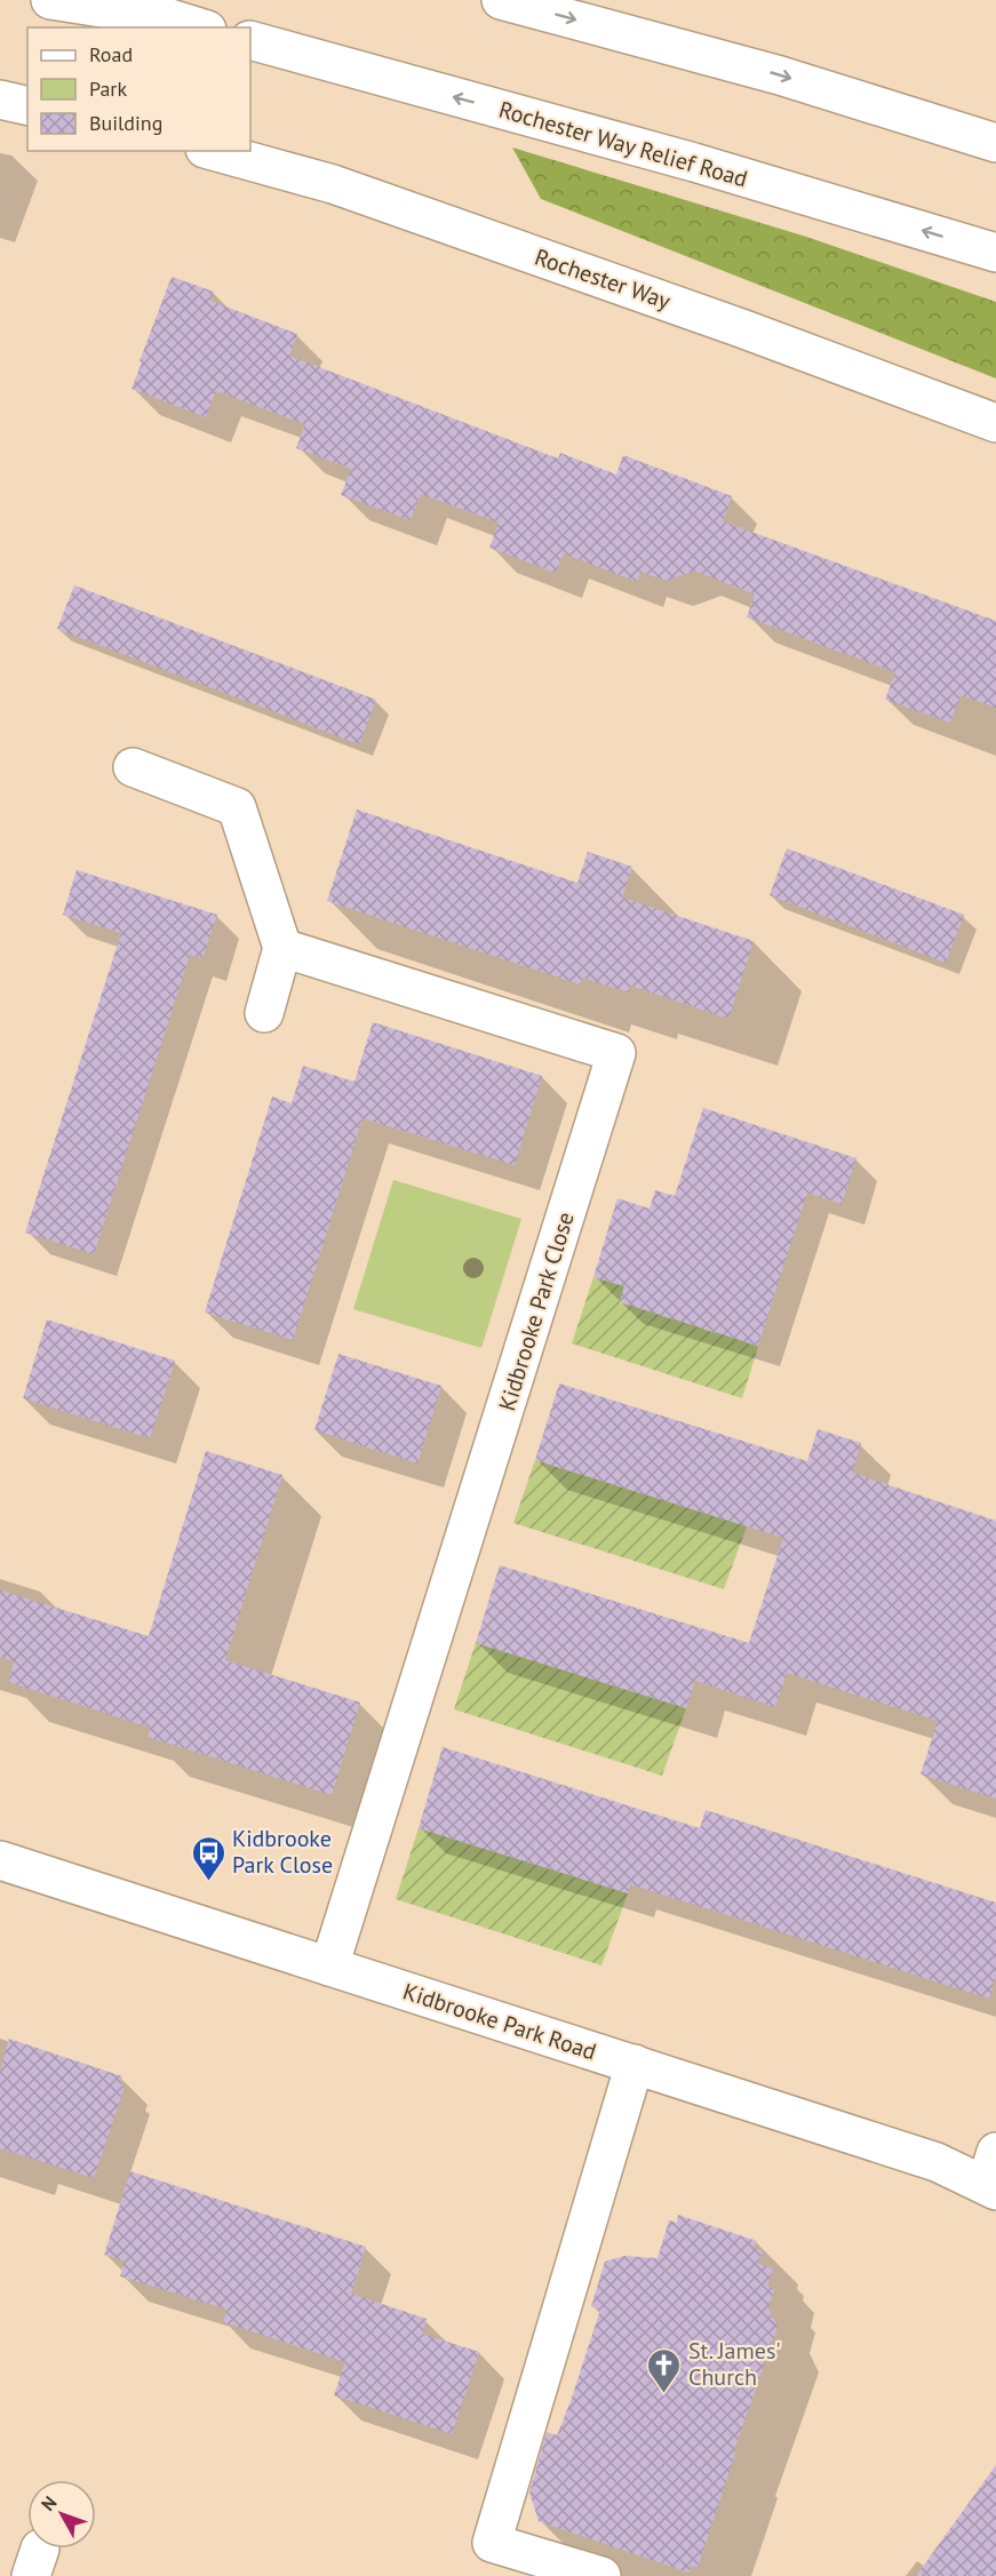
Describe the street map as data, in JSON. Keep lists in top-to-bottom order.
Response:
{
  "streets": {
    "main road": [
      "Rochester Way Relief Road",
      "Rochester Way",
      "Kidbrooke Park Close",
      "Kidbrooke Park Road"
    ]
  },
  "crossings": [
    ["Kidbrooke Park Close", "Kidbrooke Park Road"]
  ],
  "places": {
    "bus stop": ["Kidbrooke Park Close"],
    "church": ["St. James' Church"]
  },
  "legend": ["Road", "Park", "Building"],
  "north": "top left"
}
